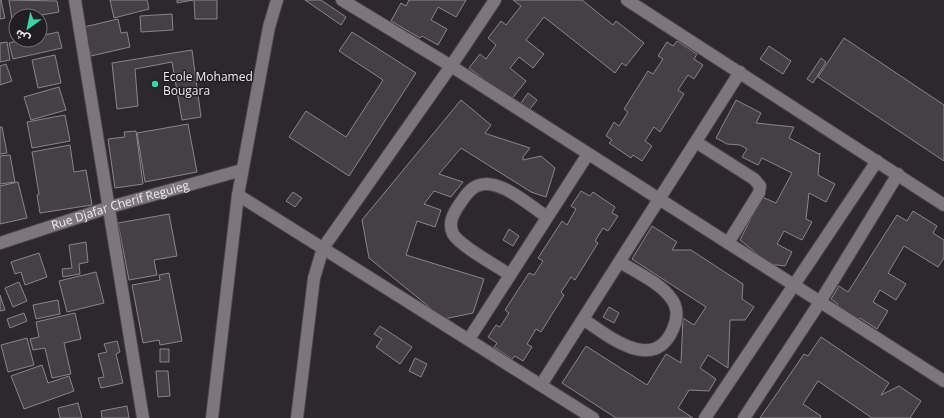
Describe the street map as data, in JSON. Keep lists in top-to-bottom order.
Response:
{
  "streets": {
    "street": ["Rue Djafar Cherif Reguieg"]
  },
  "places": ["Ecole Mohamed Bougara"],
  "north": "bottom left"
}
